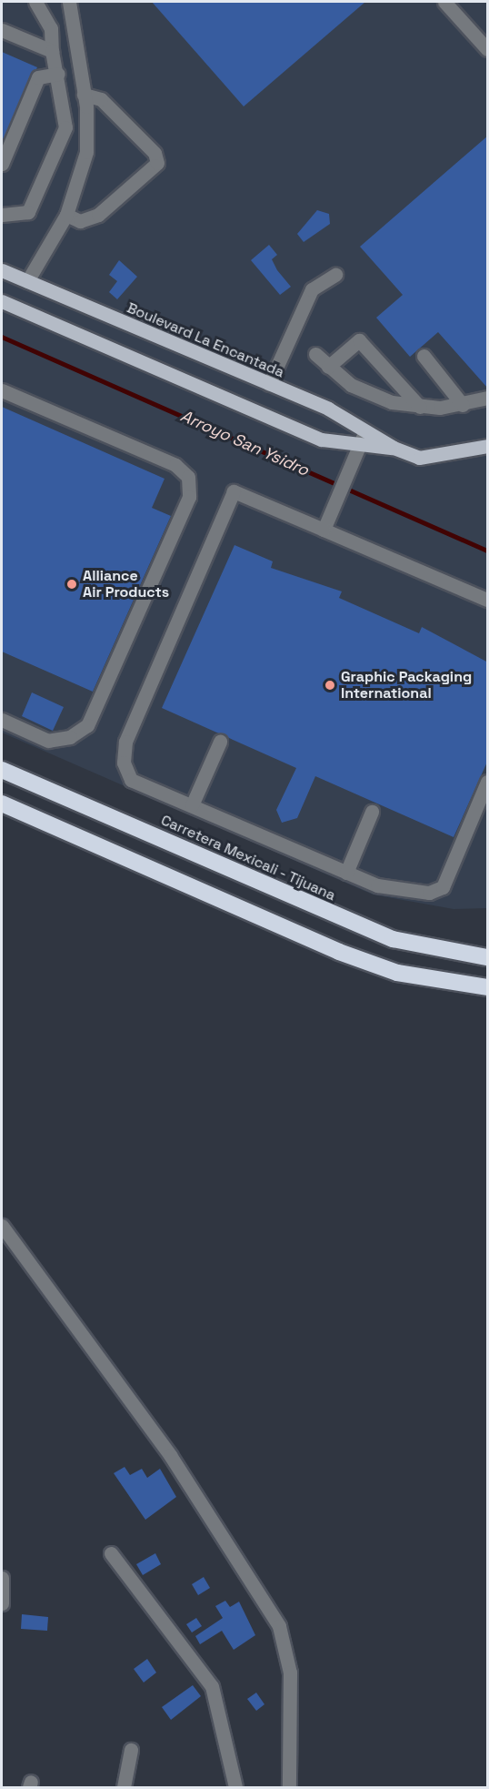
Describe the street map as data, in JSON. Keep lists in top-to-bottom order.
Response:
{
  "streets": {
    "highway": ["Carretera Mexicali - Tijuana"],
    "main road": ["Boulevard La Encantada"]
  },
  "water": ["Arroyo San Ysidro"],
  "places": ["Alliance Air Products", "Graphic Packaging International"]
}
